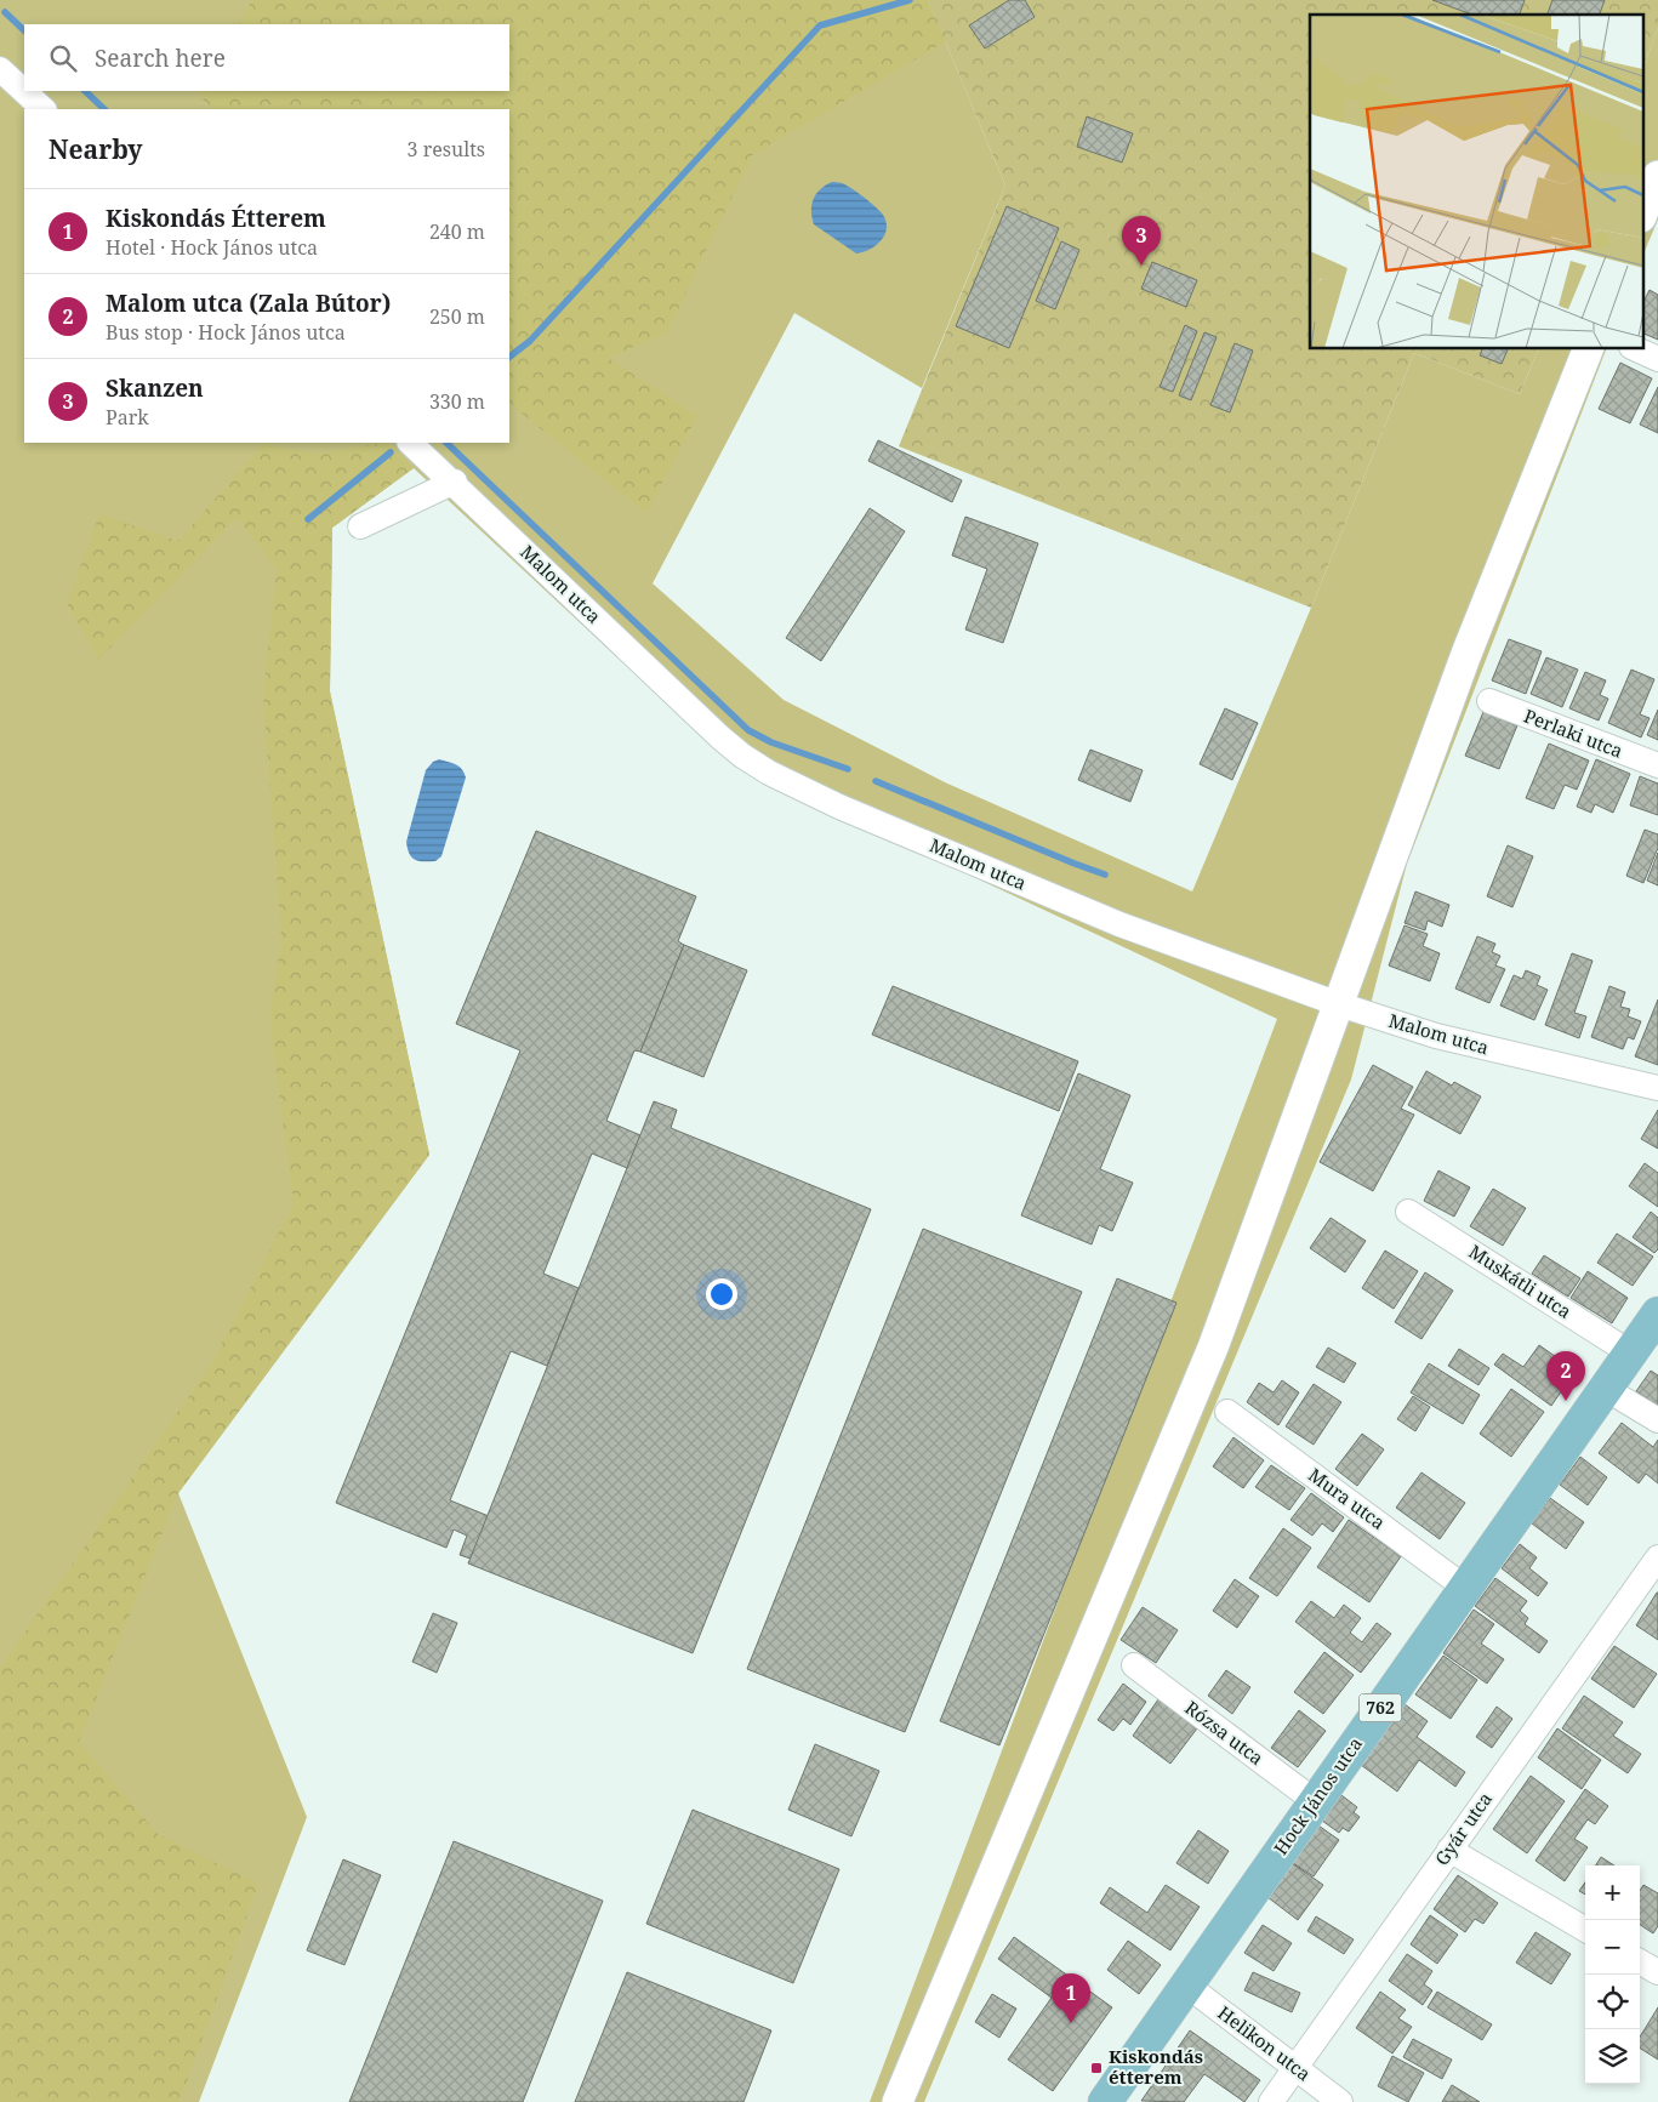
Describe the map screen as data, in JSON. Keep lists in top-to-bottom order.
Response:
{
  "streets": {
    "main road": ["762", "Hock János utca"],
    "street": [
      "Malom utca",
      "Perlaki utca",
      "Muskátli utca",
      "Mura utca",
      "Rózsa utca",
      "Gyár utca",
      "Helikon utca"
    ]
  },
  "crossings": [
    ["Muskátli utca", "Hock János utca"],
    ["Mura utca", "Hock János utca"],
    ["Rózsa utca", "Hock János utca"],
    ["Hock János utca", "Helikon utca"],
    ["Gyár utca", "Helikon utca"]
  ],
  "places": {
    "transit": ["Kiskondás étterem"]
  },
  "page": {
    "search": "Search here",
    "heading": ["Nearby", "3 results"],
    "list": [
      {
        "mark": "1",
        "name": "Kiskondás Étterem",
        "note": "Hotel · Hock János utca",
        "value": "240 m"
      },
      {
        "mark": "2",
        "name": "Malom utca (Zala Bútor)",
        "note": "Bus stop · Hock János utca",
        "value": "250 m"
      },
      {
        "mark": "3",
        "name": "Skanzen",
        "note": "Park",
        "value": "330 m"
      }
    ],
    "pins": ["3", "2", "1"],
    "map_buttons": ["+", "−"]
  }
}
